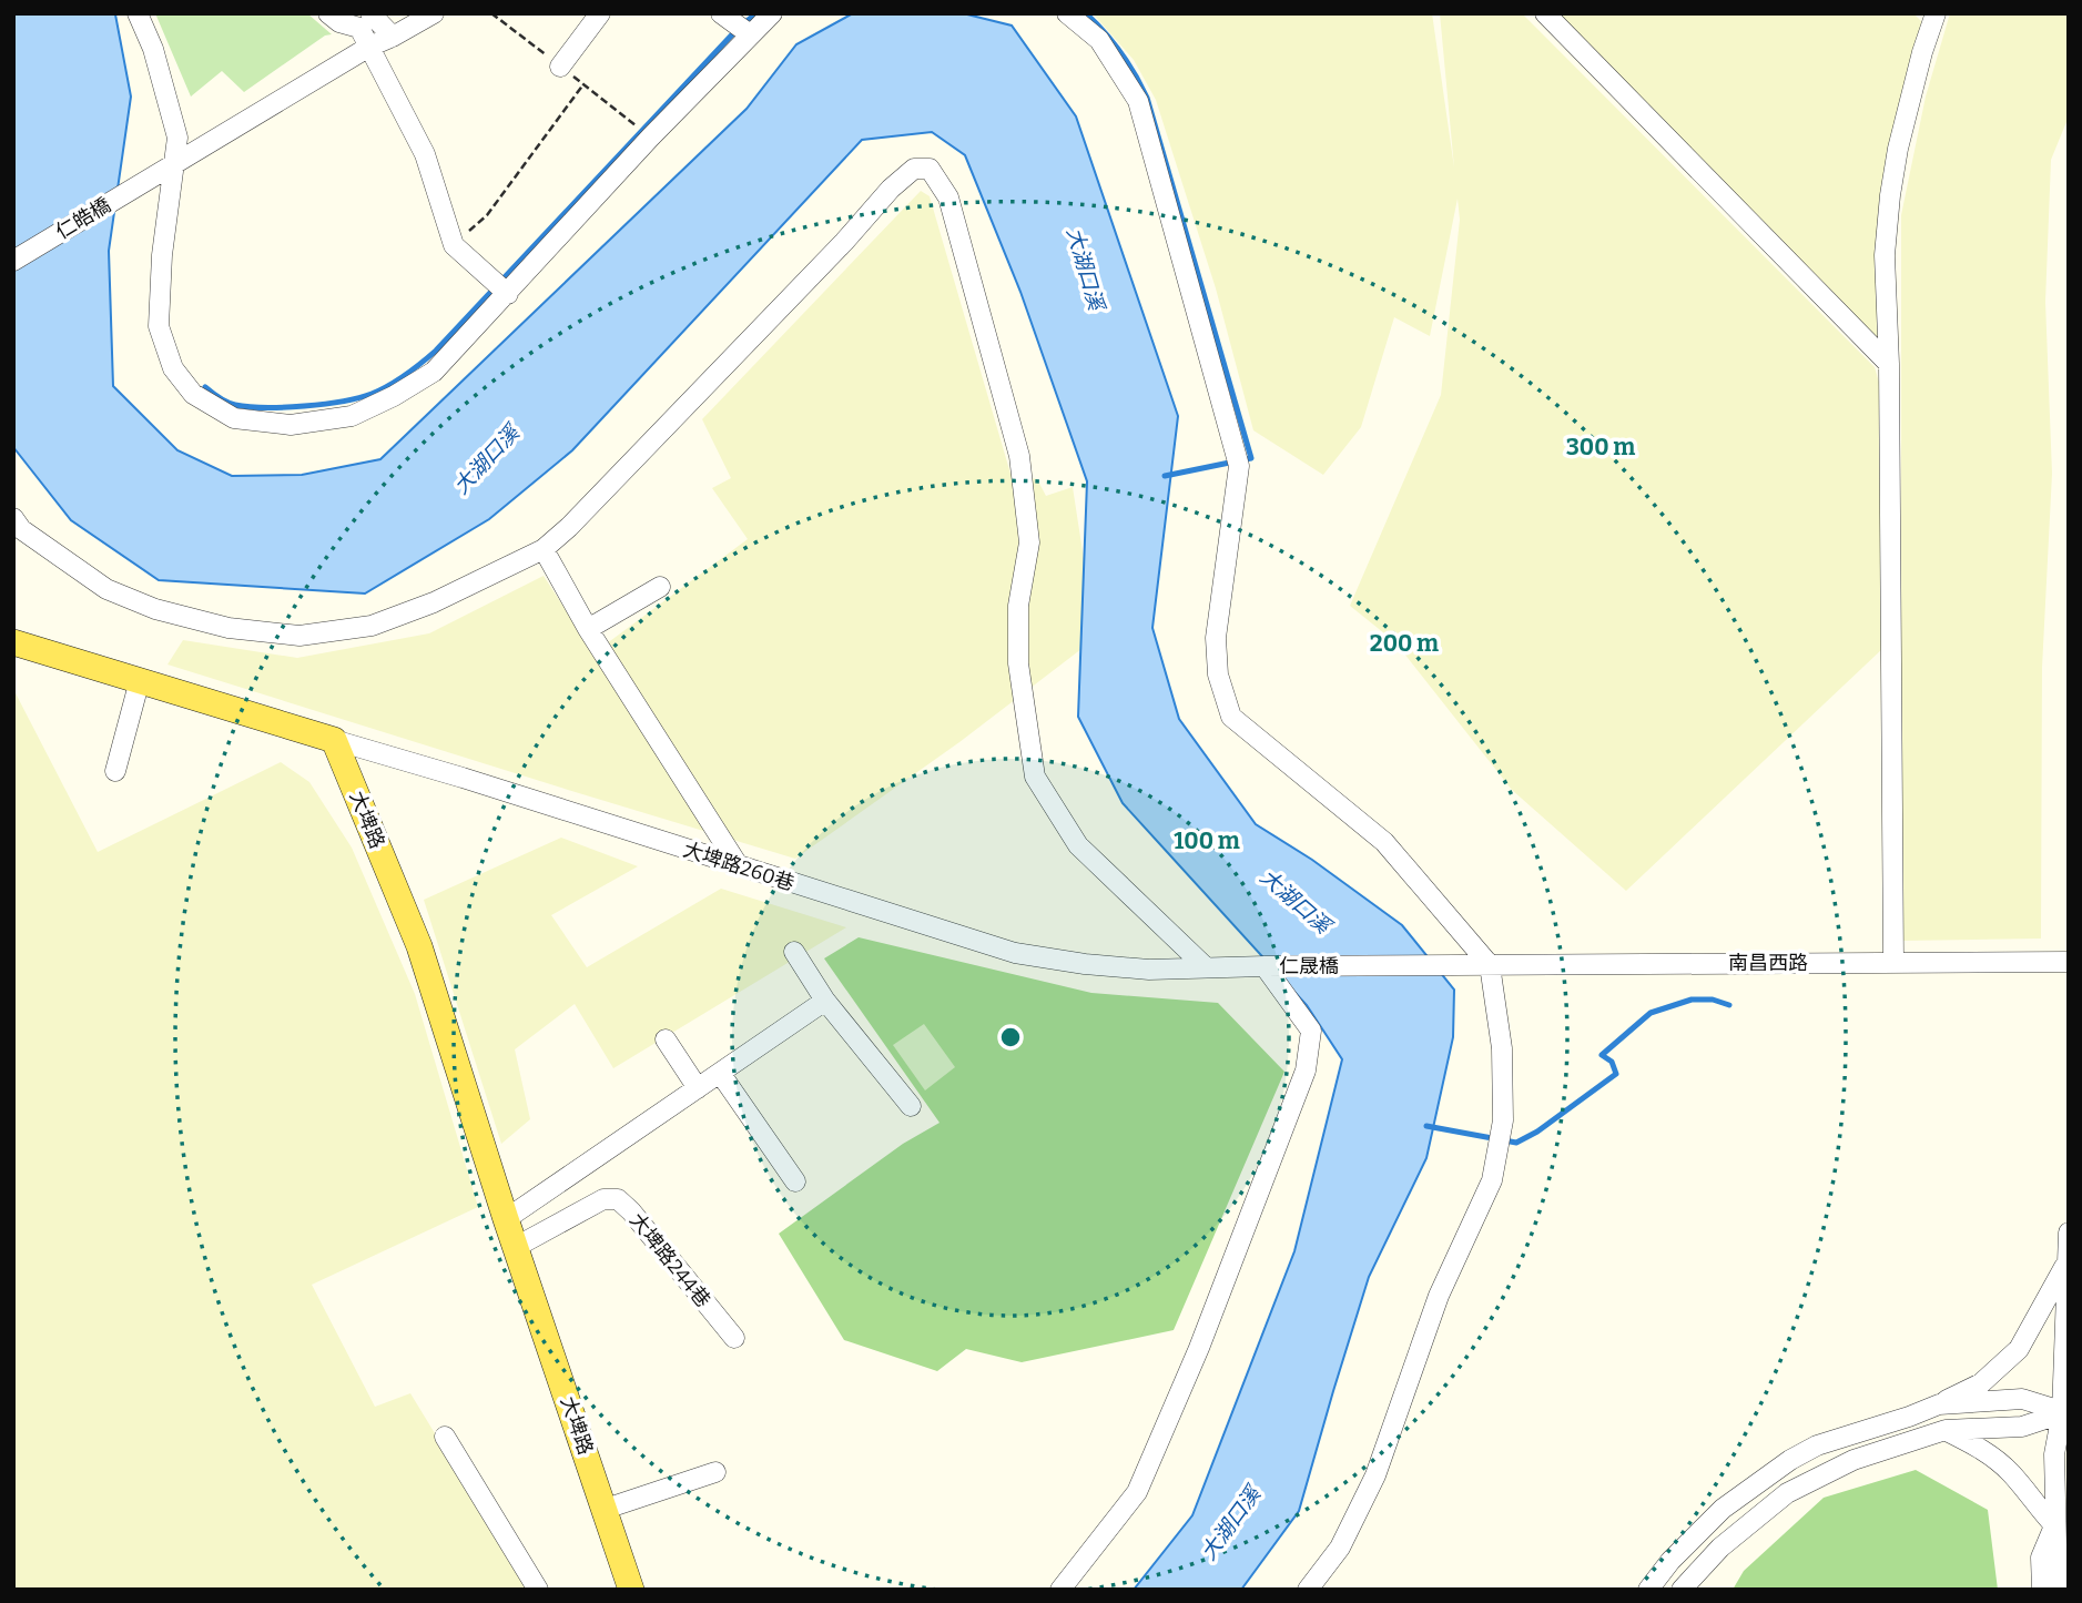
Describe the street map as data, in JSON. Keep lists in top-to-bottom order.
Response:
{
  "streets": {
    "main road": ["大埤路"],
    "street": [
      "仁皓橋",
      "大埤路260巷",
      "南昌西路",
      "仁晟橋",
      "大埤路244巷"
    ]
  },
  "crossings": [
    ["大埤路", "大埤路260巷"],
    ["大埤路", "大埤路244巷"],
    ["大埤路260巷", "仁晟橋"],
    ["南昌西路", "仁晟橋"]
  ],
  "water": ["大湖口溪"],
  "rings": ["300 m", "200 m", "100 m"]
}
